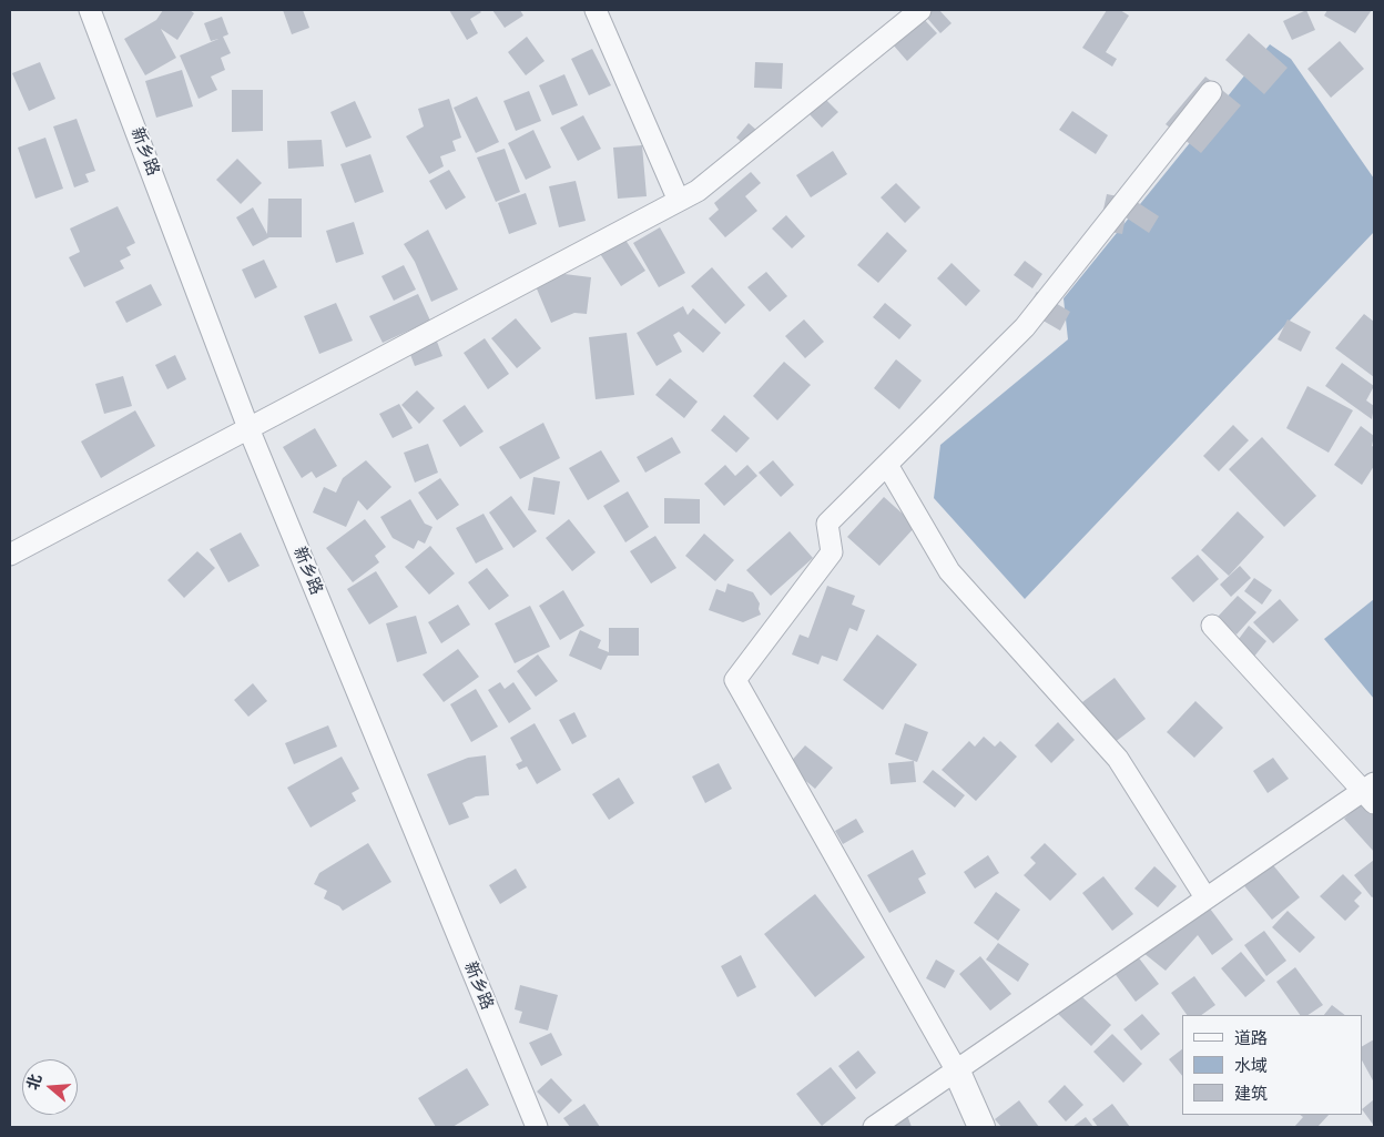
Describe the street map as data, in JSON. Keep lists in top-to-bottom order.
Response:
{
  "streets": {
    "street": ["新乡路"]
  },
  "legend": ["道路", "水域", "建筑"],
  "north": "left"
}
